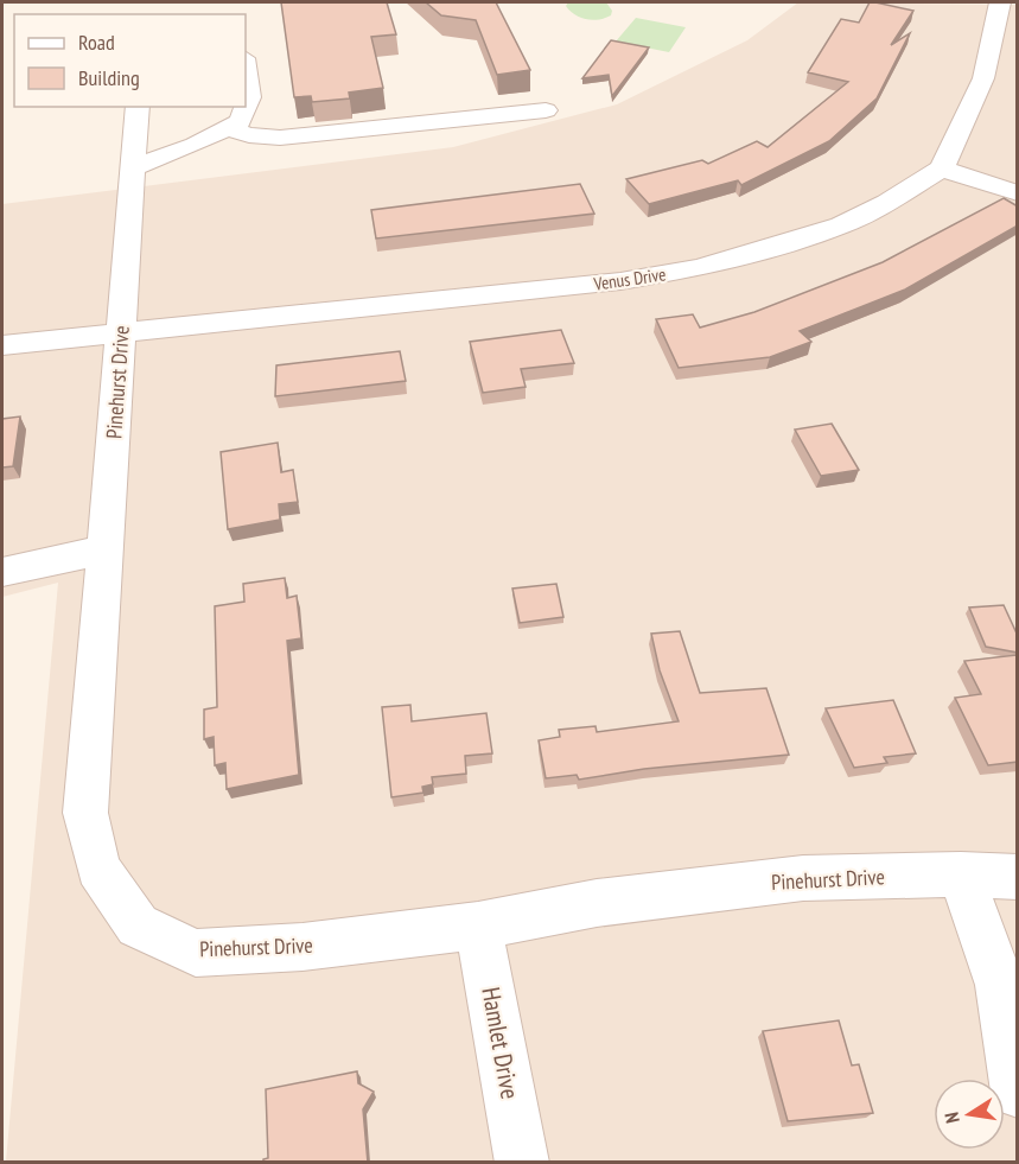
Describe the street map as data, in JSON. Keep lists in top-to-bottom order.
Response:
{
  "streets": {
    "street": ["Venus Drive", "Pinehurst Drive", "Hamlet Drive"]
  },
  "crossings": [
    ["Venus Drive", "Pinehurst Drive"],
    ["Pinehurst Drive", "Hamlet Drive"]
  ],
  "legend": ["Road", "Building"],
  "north": "left"
}
